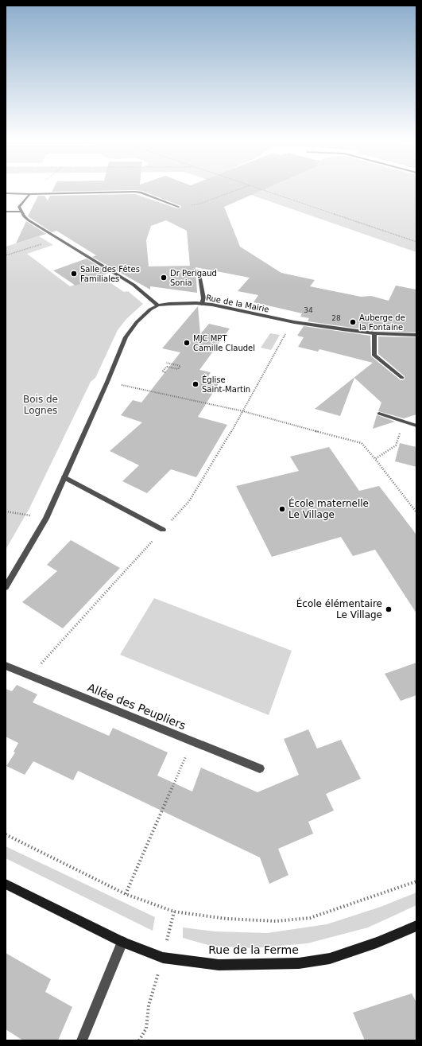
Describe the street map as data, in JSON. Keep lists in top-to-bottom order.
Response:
{
  "streets": {
    "street": ["Rue de la Mairie", "Allée des Peupliers", "Rue de la Ferme"]
  },
  "parks": ["Bois de Lognes"],
  "places": [
    "Salle des Fêtes Familiales",
    "Dr Perigaud Sonia",
    "Auberge de la Fontaine",
    "MJC MPT Camille Claudel",
    "Église Saint-Martin",
    "École maternelle Le Village",
    "École élémentaire Le Village"
  ],
  "house_numbers": ["34", "28"]
}
